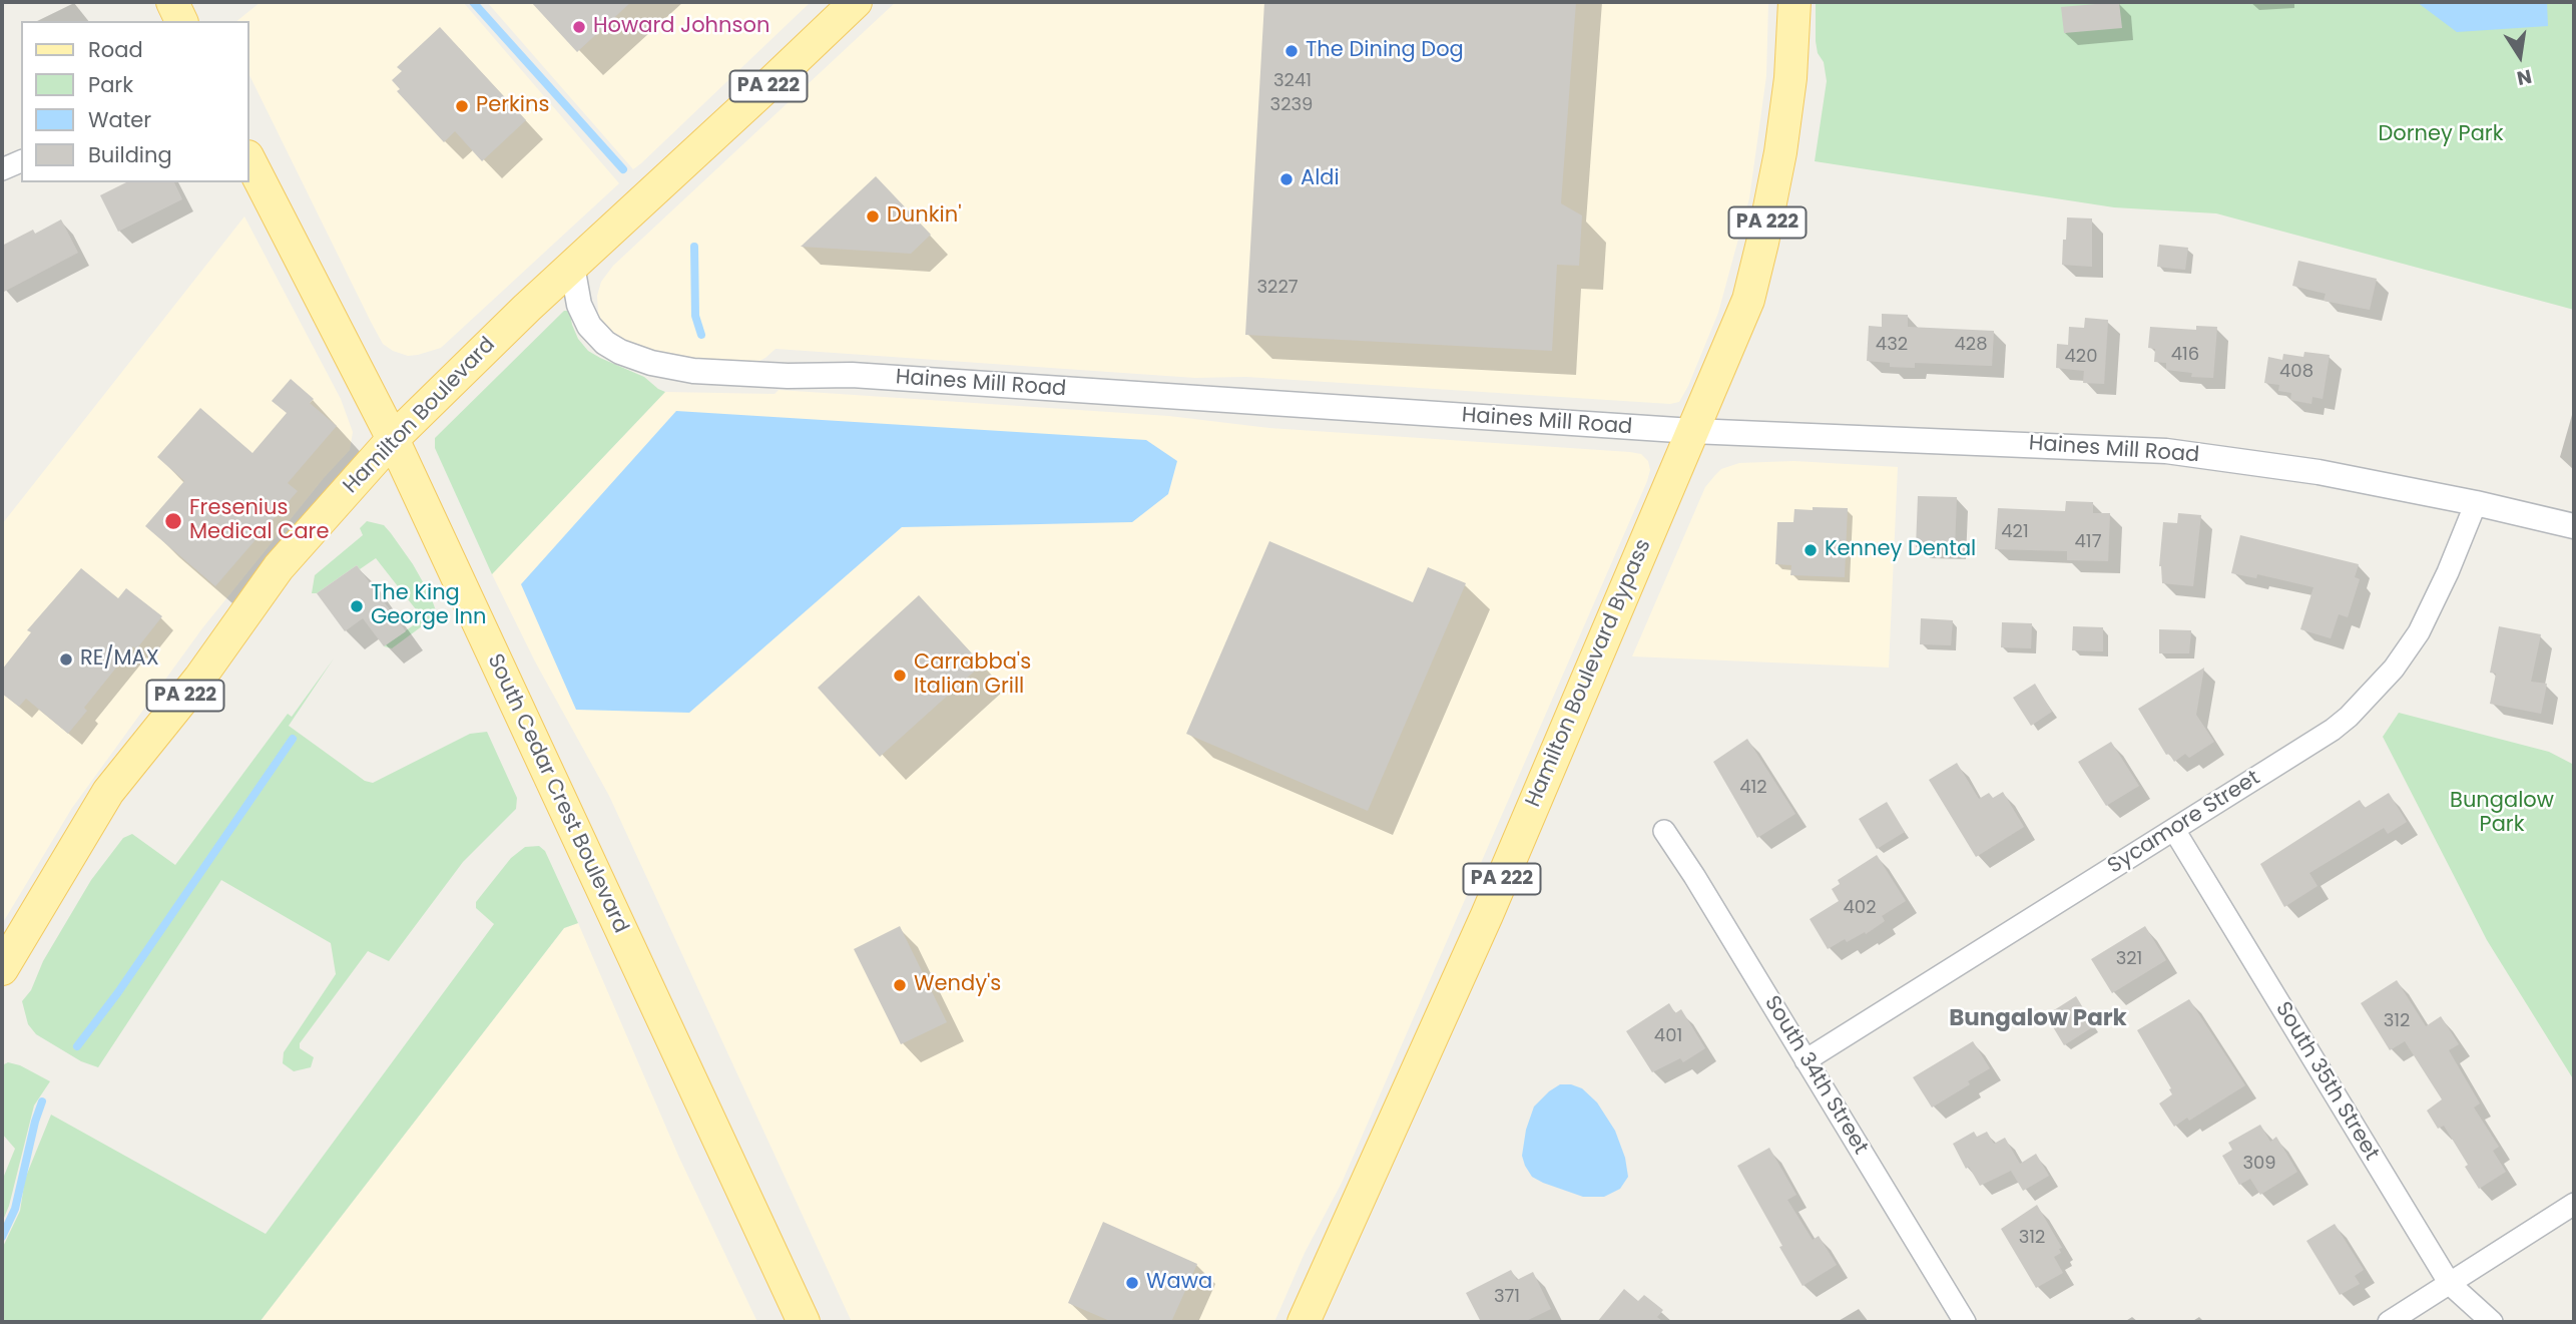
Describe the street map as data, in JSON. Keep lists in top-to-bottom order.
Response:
{
  "streets": {
    "main road": [
      "PA 222",
      "Hamilton Boulevard",
      "Hamilton Boulevard Bypass",
      "South Cedar Crest Boulevard"
    ],
    "street": [
      "Haines Mill Road",
      "Sycamore Street",
      "South 34th Street",
      "South 35th Street"
    ]
  },
  "crossings": [
    ["Haines Mill Road", "Hamilton Boulevard"],
    ["Haines Mill Road", "Hamilton Boulevard Bypass"],
    ["Haines Mill Road", "Sycamore Street"],
    ["Hamilton Boulevard", "South Cedar Crest Boulevard"],
    ["Sycamore Street", "South 34th Street"],
    ["Sycamore Street", "South 35th Street"]
  ],
  "districts": ["Bungalow Park"],
  "parks": ["Dorney Park", "Bungalow Park"],
  "places": [
    "Howard Johnson",
    "The Dining Dog",
    "Perkins",
    "Aldi",
    "Dunkin'",
    "Fresenius Medical Care",
    "Kenney Dental",
    "The King George Inn",
    "RE/MAX",
    "Carrabba's Italian Grill",
    "Wendy's",
    "Wawa"
  ],
  "house_numbers": [
    "3241",
    "3239",
    "3227",
    "432",
    "428",
    "416",
    "420",
    "408",
    "421",
    "417",
    "412",
    "402",
    "321",
    "312",
    "401",
    "309",
    "312",
    "371"
  ],
  "legend": [
    "Road",
    "Park",
    "Water",
    "Building"
  ],
  "north": "bottom"
}
